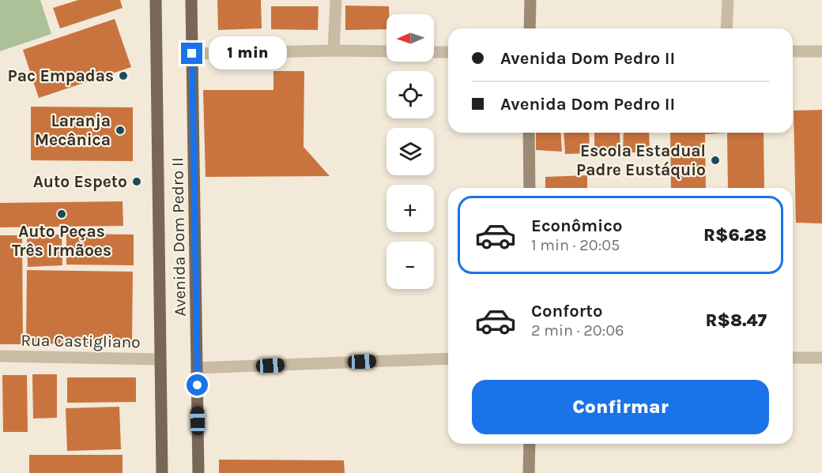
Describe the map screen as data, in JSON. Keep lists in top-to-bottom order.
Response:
{
  "streets": {
    "main road": ["Avenida Dom Pedro II"],
    "street": ["Rua Castigliano"]
  },
  "crossings": [
    ["Avenida Dom Pedro II", "Rua Castigliano"]
  ],
  "places": [
    "Pac Empadas",
    "Laranja Mecânica",
    "Escola Estadual Padre Eustáquio",
    "Auto Espeto",
    "Auto Peças Três Irmãoes"
  ],
  "north": "left",
  "page": {
    "map_buttons": ["+", "−"],
    "banner": ["Avenida Dom Pedro II", "Avenida Dom Pedro II"],
    "bubble": "1 min",
    "list": [
      {
        "name": "Econômico",
        "note": "1 min · 20:05",
        "value": "R$6.28"
      },
      {
        "name": "Conforto",
        "note": "2 min · 20:06",
        "value": "R$8.47"
      }
    ],
    "buttons": "Confirmar"
  }
}
